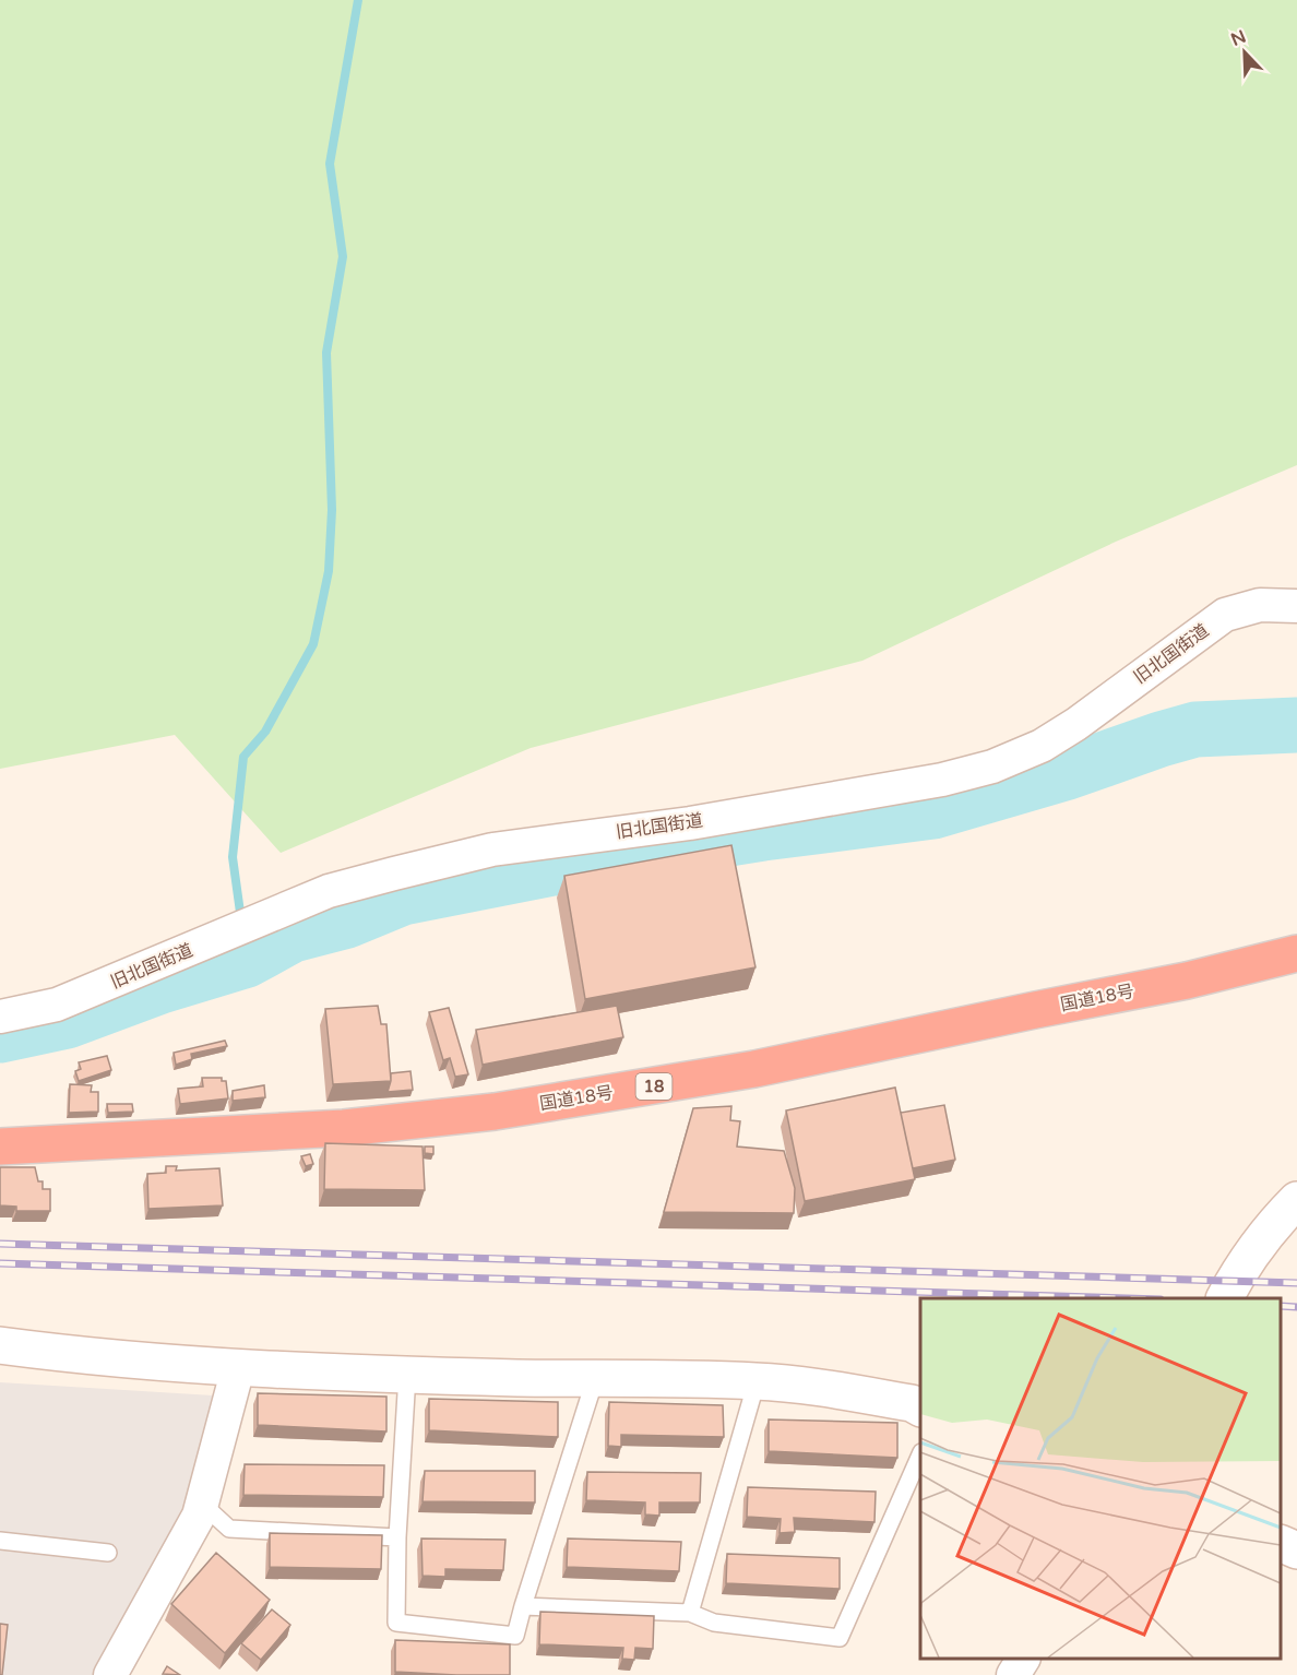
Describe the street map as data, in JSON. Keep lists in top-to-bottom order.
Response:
{
  "streets": {
    "highway": ["国道18号", "18"],
    "street": ["旧北国街道"]
  },
  "north": "top left"
}
